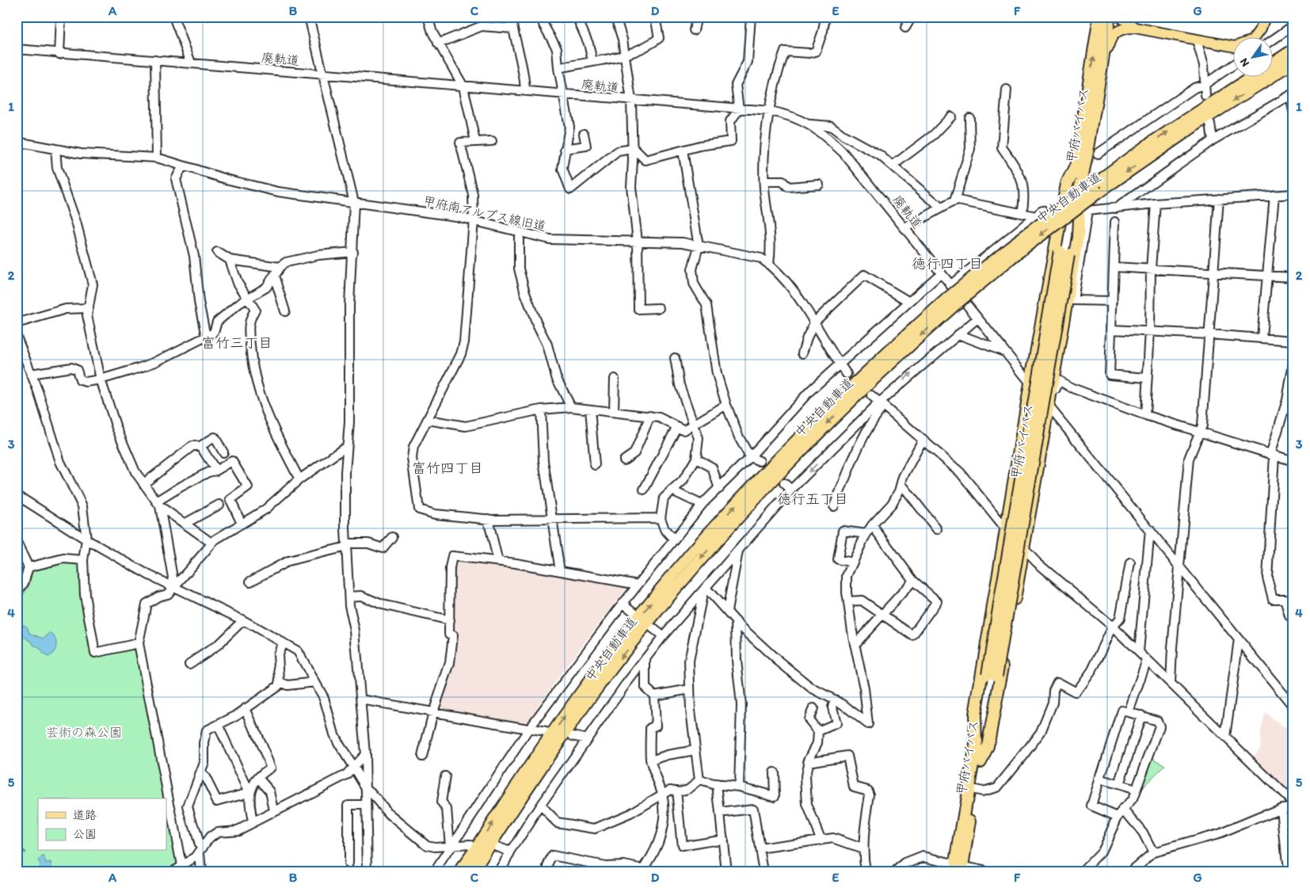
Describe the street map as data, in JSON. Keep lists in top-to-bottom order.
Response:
{
  "streets": {
    "highway": ["甲府バイパス", "中央自動車道"],
    "street": ["廃軌道", "甲府南アルプス線旧道"]
  },
  "districts": [
    "徳行四丁目",
    "富竹三丁目",
    "富竹四丁目",
    "徳行五丁目"
  ],
  "parks": ["芸術の森公園"],
  "legend": ["道路", "公園"],
  "north": "bottom left",
  "grid": {
    "columns": [
      "A",
      "B",
      "C",
      "D",
      "E",
      "F",
      "G"
    ],
    "rows": [
      "1",
      "2",
      "3",
      "4",
      "5"
    ]
  }
}
